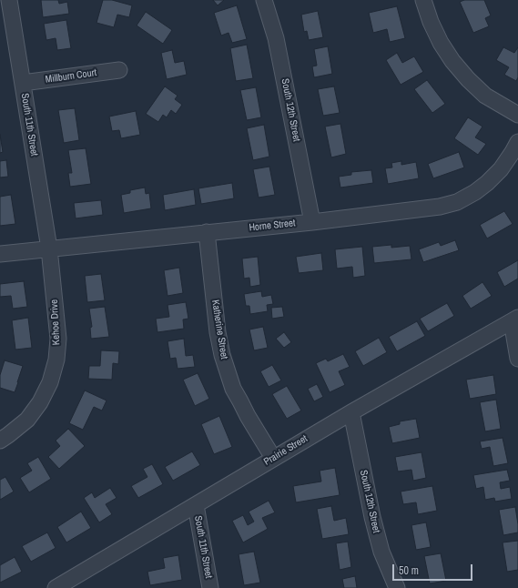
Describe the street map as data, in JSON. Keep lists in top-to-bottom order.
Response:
{
  "streets": {
    "street": [
      "Millburn Court",
      "South 12th Street",
      "South 11th Street",
      "Horne Street",
      "Kehoe Drive",
      "Katherine Street",
      "Prairie Street"
    ]
  },
  "crossings": [
    ["Millburn Court", "South 11th Street"],
    ["South 12th Street", "Horne Street"],
    ["South 12th Street", "Prairie Street"],
    ["South 11th Street", "Horne Street"],
    ["South 11th Street", "Kehoe Drive"],
    ["South 11th Street", "Prairie Street"],
    ["Horne Street", "Kehoe Drive"],
    ["Horne Street", "Katherine Street"],
    ["Katherine Street", "Prairie Street"]
  ],
  "scale_bar": "50 m"
}
